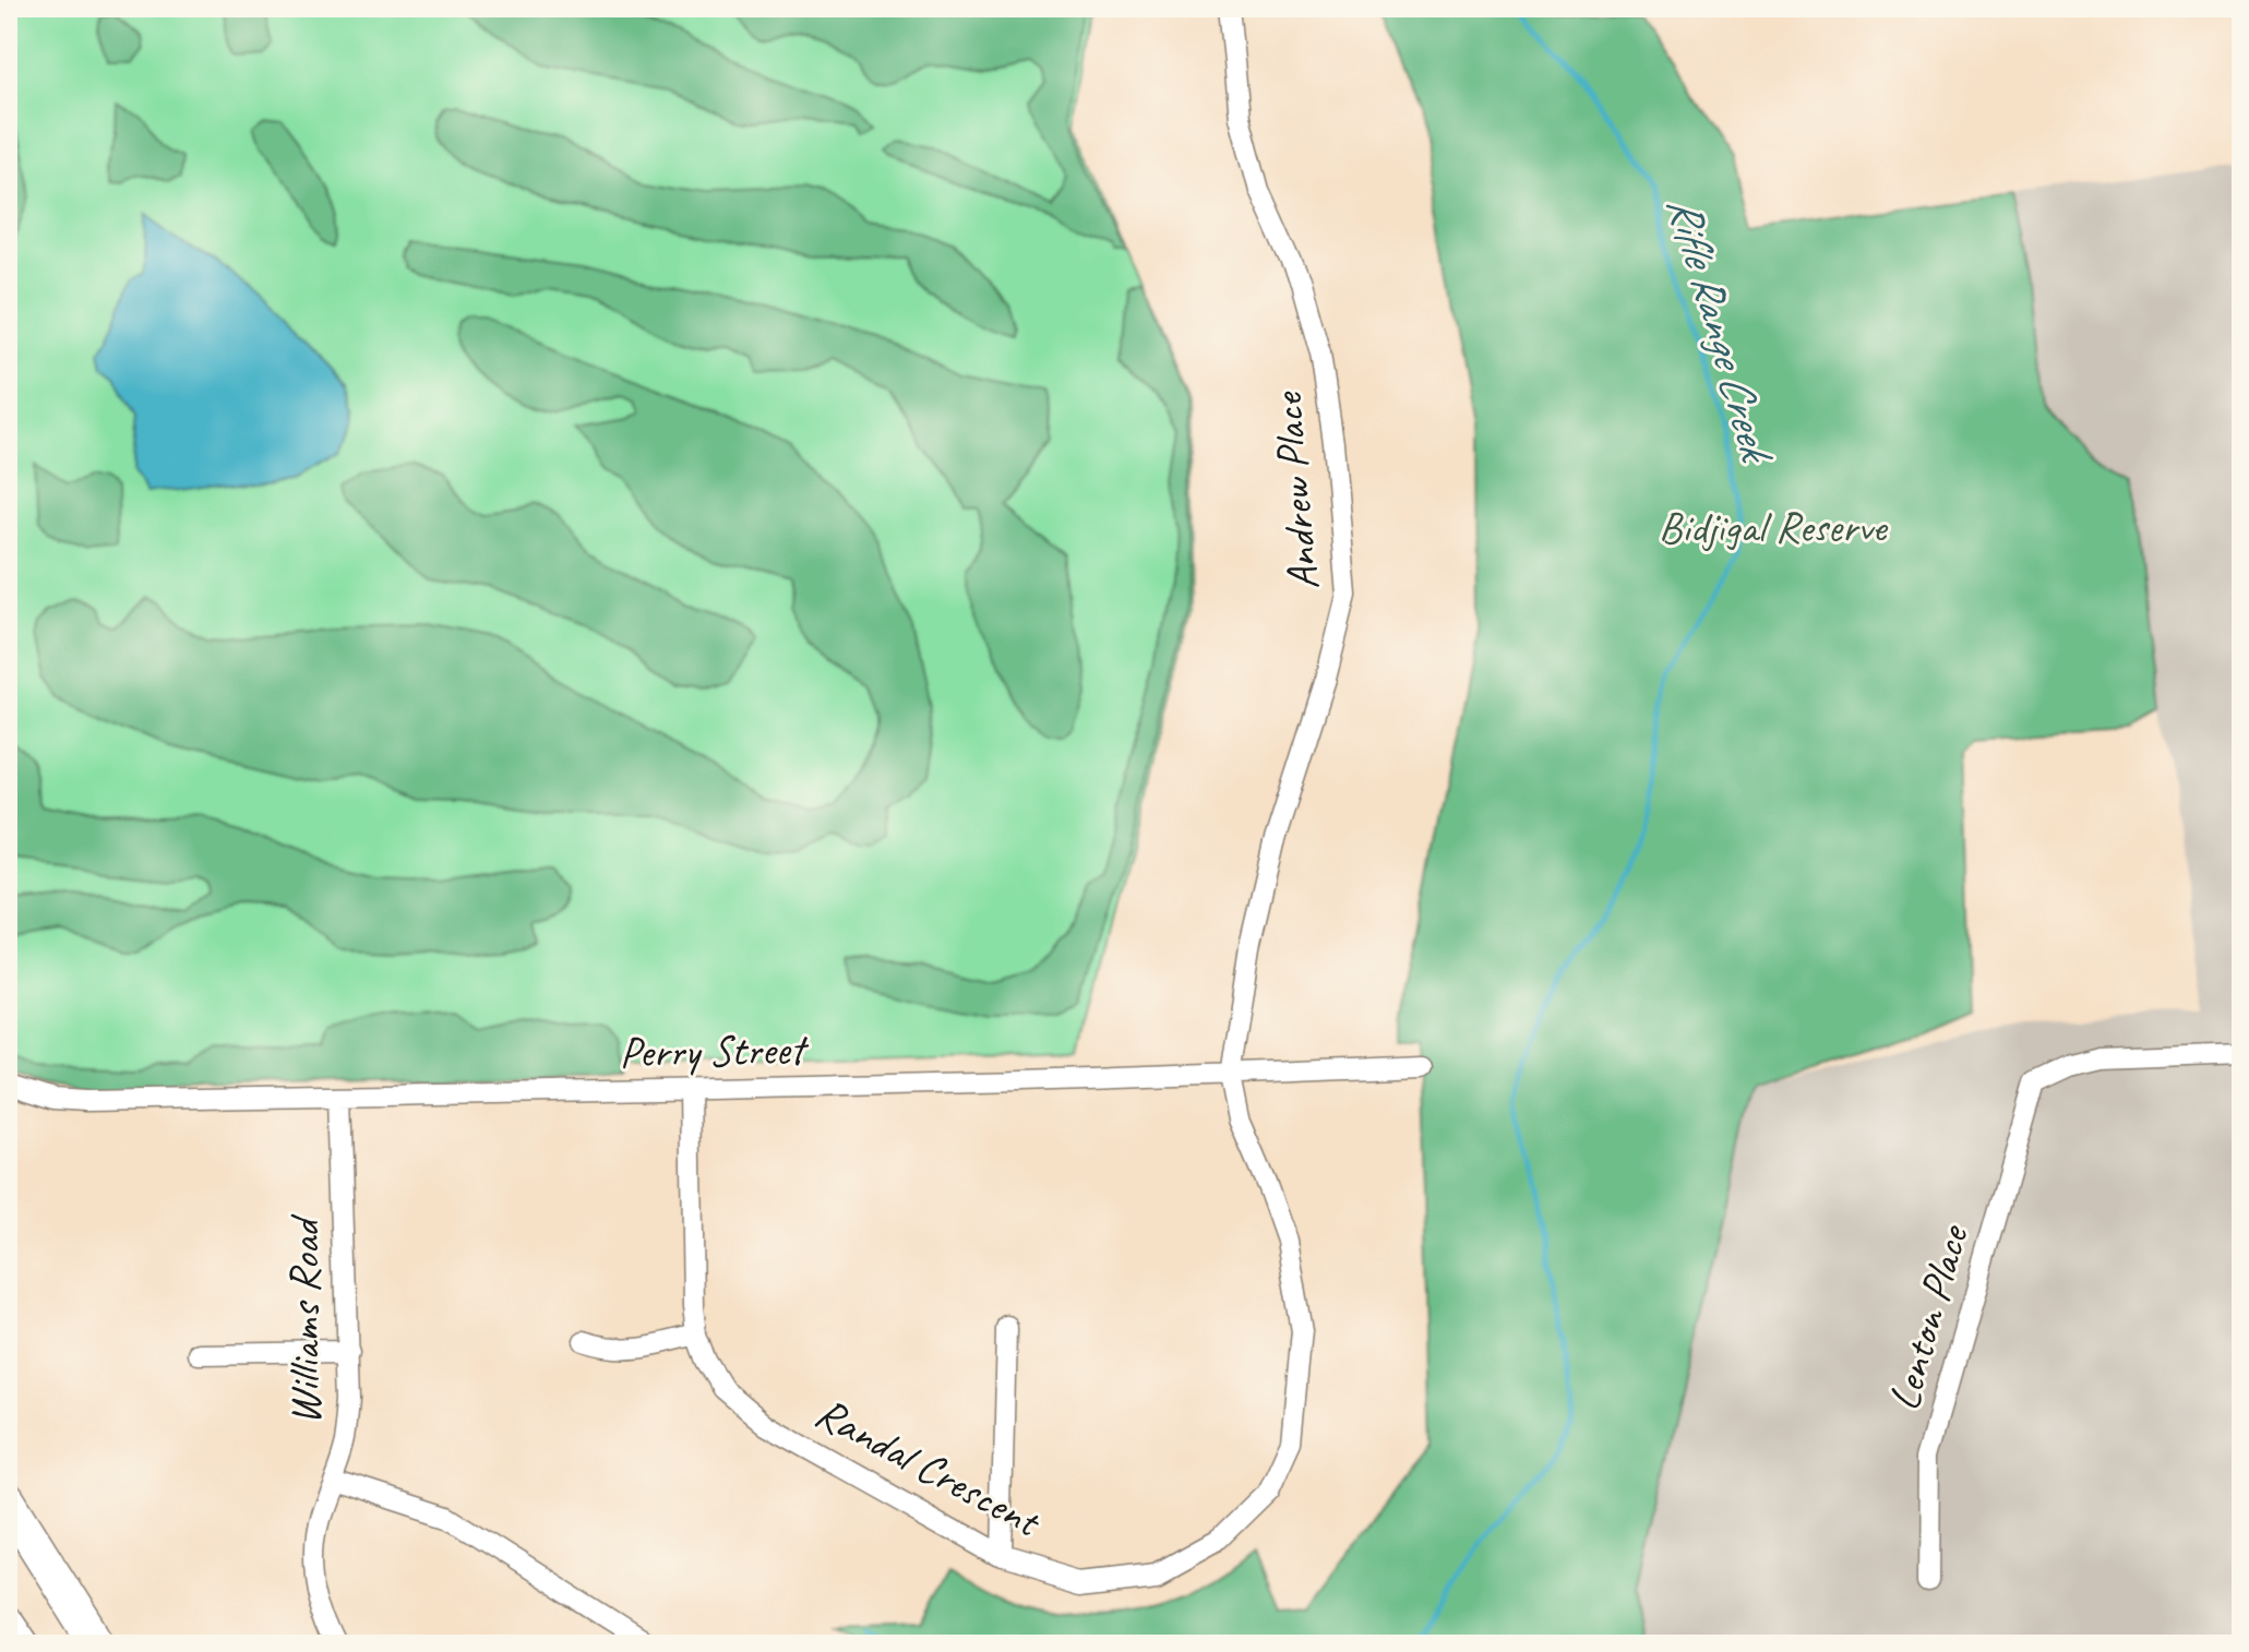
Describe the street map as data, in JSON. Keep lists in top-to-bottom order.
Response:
{
  "streets": {
    "street": [
      "Andrew Place",
      "Perry Street",
      "Lenton Place",
      "Williams Road",
      "Randal Crescent"
    ]
  },
  "crossings": [
    ["Andrew Place", "Perry Street"],
    ["Andrew Place", "Randal Crescent"],
    ["Perry Street", "Williams Road"],
    ["Perry Street", "Randal Crescent"]
  ],
  "water": ["Rifle Range Creek"],
  "parks": ["Bidjigal Reserve"]
}
